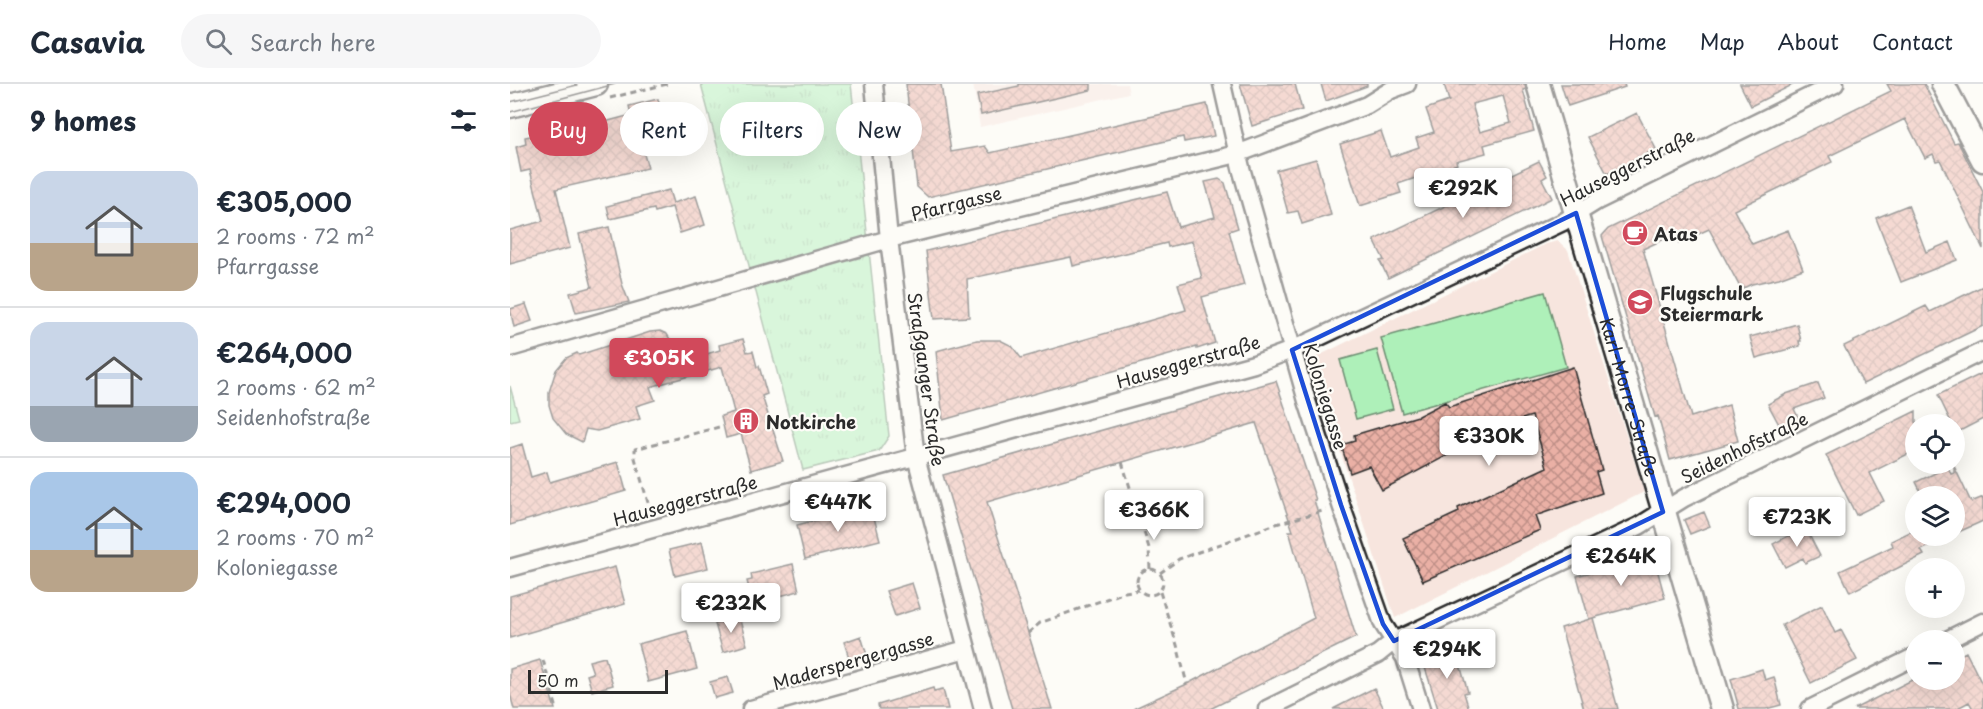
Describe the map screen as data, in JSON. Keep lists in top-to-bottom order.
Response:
{
  "streets": {
    "main road": ["Karl-Morre-Straße"],
    "street": [
      "Hauseggerstraße",
      "Pfarrgasse",
      "Straßganger Straße",
      "Koloniegasse",
      "Seidenhofstraße",
      "Maderspergergasse"
    ]
  },
  "crossings": [
    ["Hauseggerstraße", "Straßganger Straße"],
    ["Hauseggerstraße", "Koloniegasse"],
    ["Hauseggerstraße", "Karl-Morre-Straße"],
    ["Pfarrgasse", "Straßganger Straße"],
    ["Pfarrgasse", "Koloniegasse"],
    ["Straßganger Straße", "Maderspergergasse"],
    ["Koloniegasse", "Seidenhofstraße"],
    ["Karl-Morre-Straße", "Seidenhofstraße"]
  ],
  "places": {
    "cafe": ["Atas"],
    "school or university": ["Flugschule Steiermark"],
    "building": ["Notkirche"]
  },
  "scale_bar": "50 m",
  "page": {
    "header": "Casavia",
    "search": "Search here",
    "nav": [
      "Home",
      "Map",
      "About",
      "Contact"
    ],
    "heading": "9 homes",
    "chip": [
      "Buy",
      "Rent",
      "Filters",
      "New"
    ],
    "list": [
      {
        "name": "€305,000",
        "note": "2 rooms · 72 m² · Pfarrgasse"
      },
      {
        "name": "€264,000",
        "note": "2 rooms · 62 m² · Seidenhofstraße"
      },
      {
        "name": "€294,000",
        "note": "2 rooms · 70 m² · Koloniegasse"
      }
    ],
    "price": [
      "€292K",
      "€305K",
      "€330K",
      "€447K",
      "€366K",
      "€723K",
      "€264K",
      "€232K",
      "€294K"
    ],
    "map_buttons": ["+", "−"],
    "scale": "50 m"
  }
}
